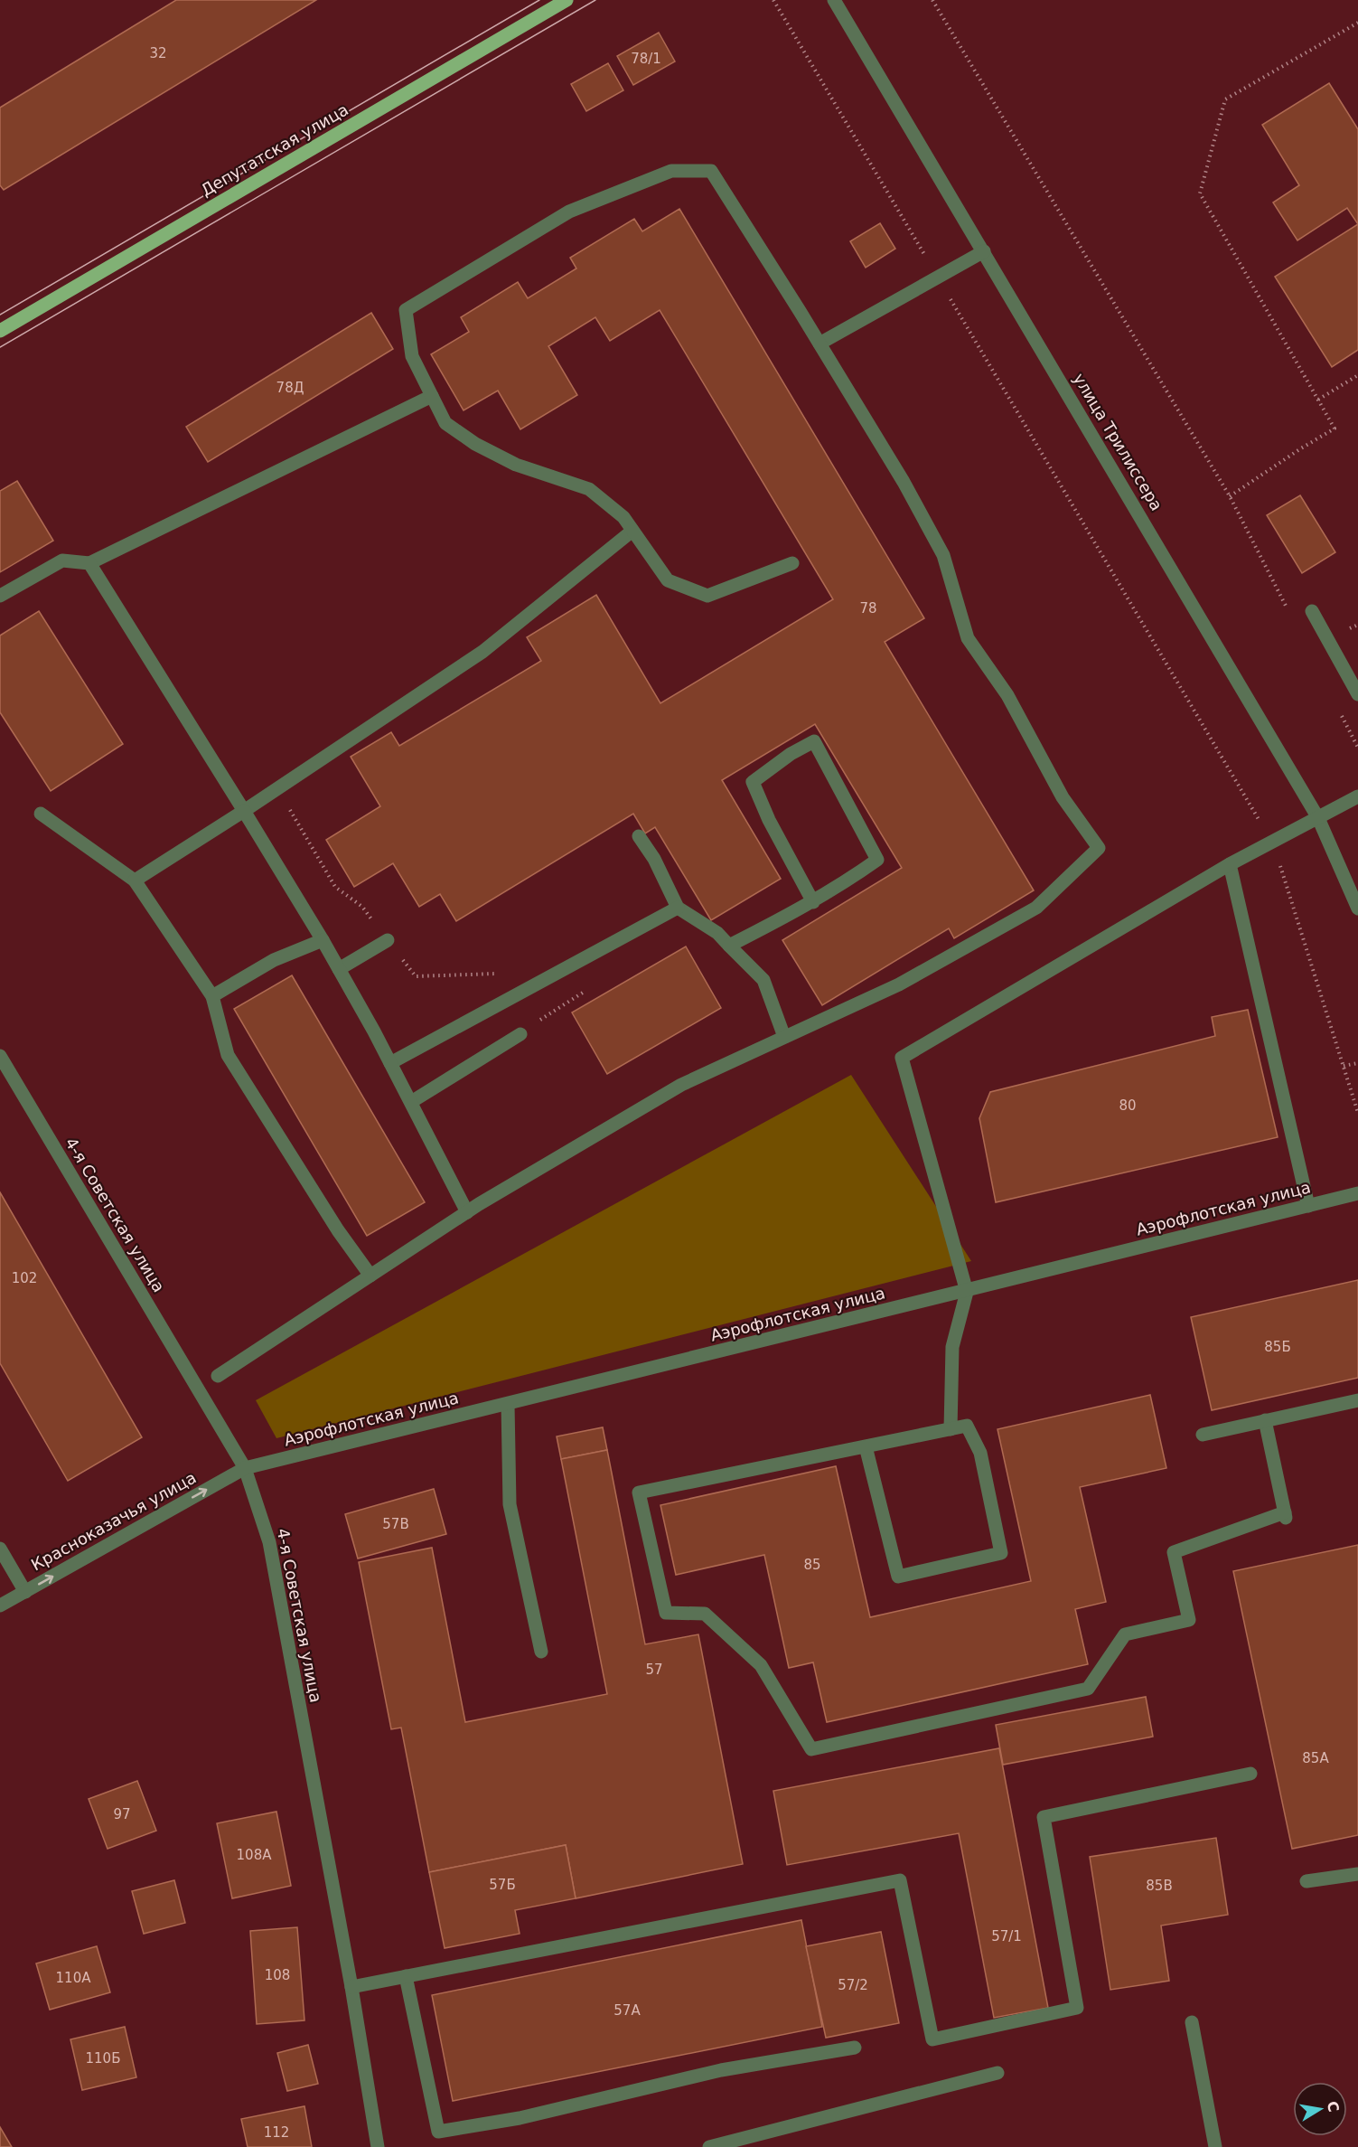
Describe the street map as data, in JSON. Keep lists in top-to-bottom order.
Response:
{
  "streets": {
    "main road": ["Депутатская улица"],
    "street": [
      "улица Трилиссера",
      "Аэрофлотская улица",
      "4-я Советская улица",
      "Красноказачья улица"
    ]
  },
  "crossings": [
    ["Аэрофлотская улица", "4-я Советская улица"],
    ["Аэрофлотская улица", "Красноказачья улица"],
    ["4-я Советская улица", "Красноказачья улица"]
  ],
  "one_way": ["Красноказачья улица"],
  "house_numbers": [
    "32",
    "78/1",
    "78Д",
    "78",
    "80",
    "102",
    "85Б",
    "57В",
    "85",
    "57",
    "85А",
    "97",
    "108А",
    "57Б",
    "85В",
    "57/1",
    "108",
    "110А",
    "57/2",
    "57А",
    "110Б",
    "112"
  ],
  "north": "right"
}
